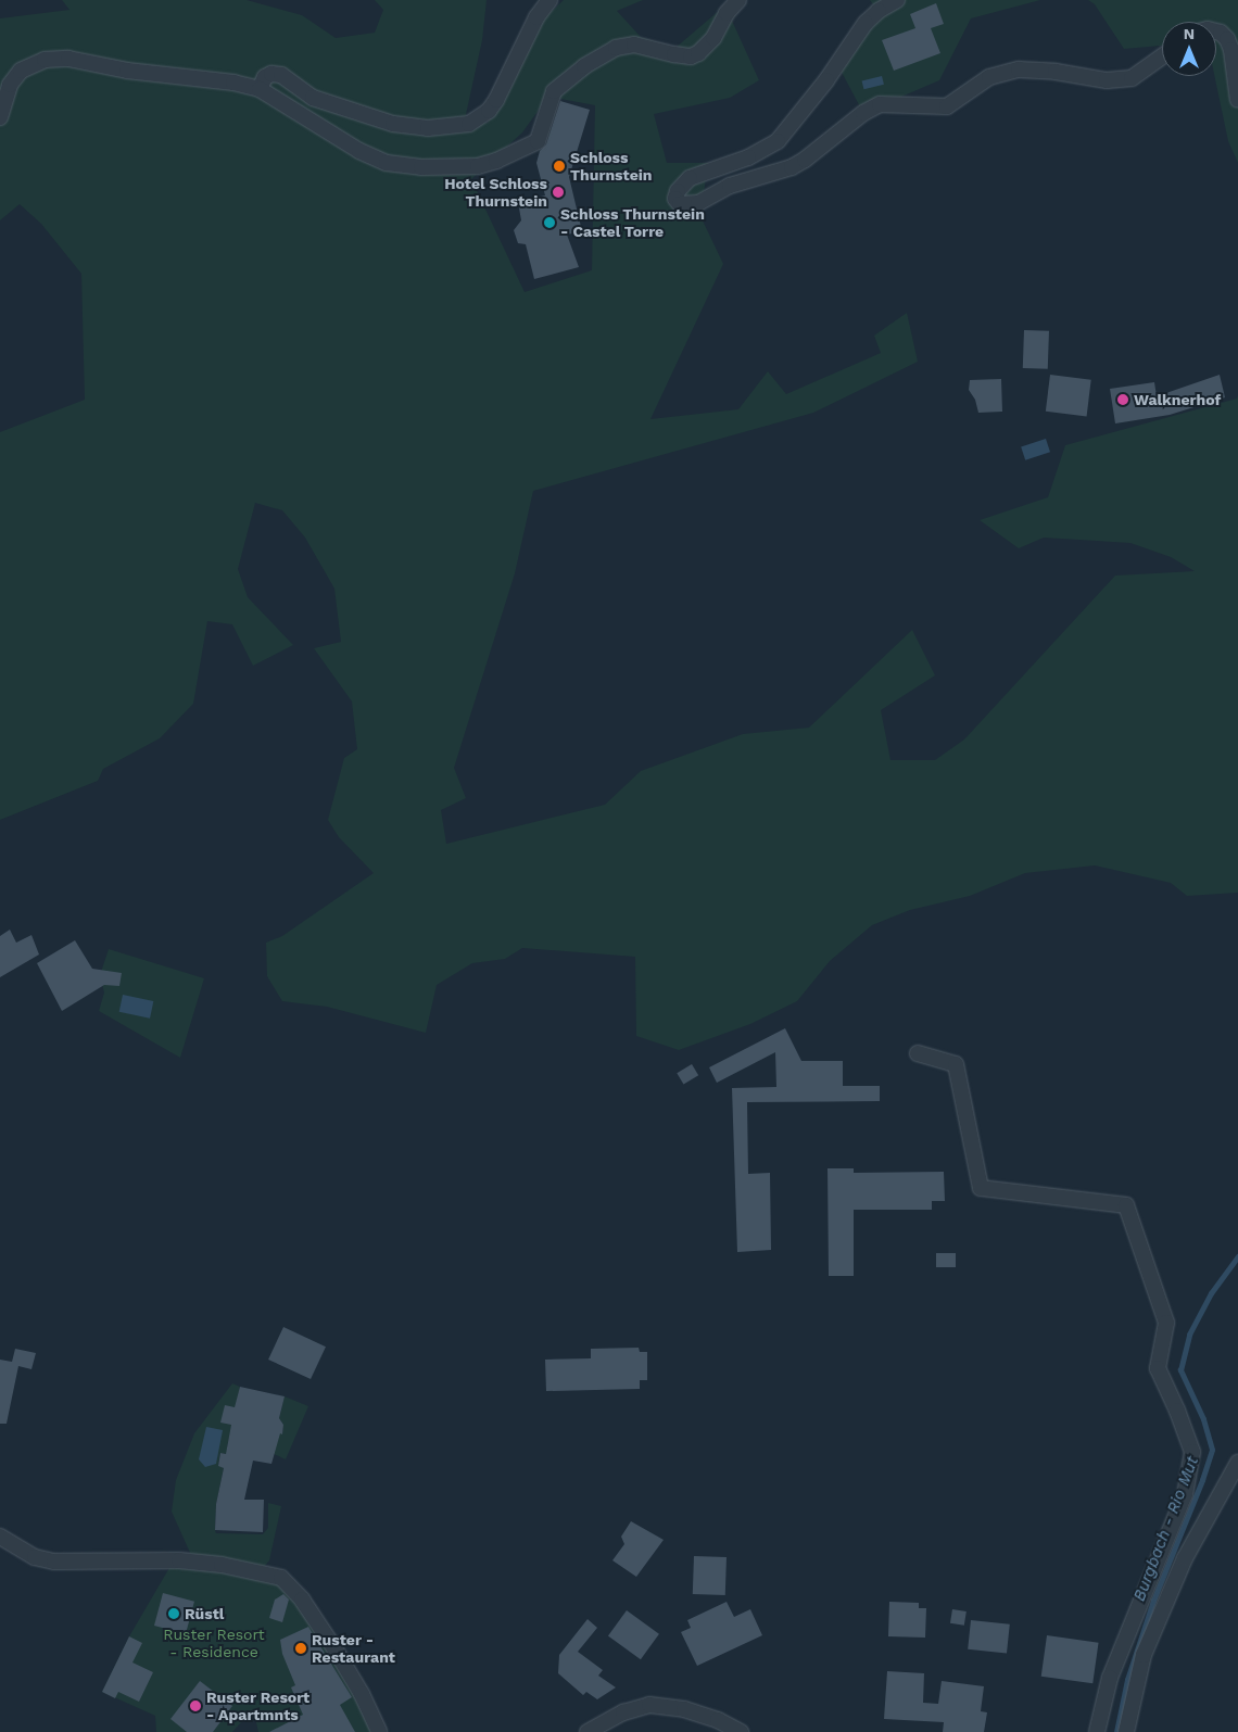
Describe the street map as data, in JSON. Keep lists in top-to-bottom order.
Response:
{
  "water": ["Burgbach - Rio Mut"],
  "parks": ["Ruster Resort - Residence"],
  "places": [
    "Schloss Thurnstein",
    "Hotel Schloss Thurnstein",
    "Schloss Thurnstein - Castel Torre",
    "Walknerhof",
    "Rüstl",
    "Ruster - Restaurant",
    "Ruster Resort - Apartmnts"
  ],
  "north": "top"
}
